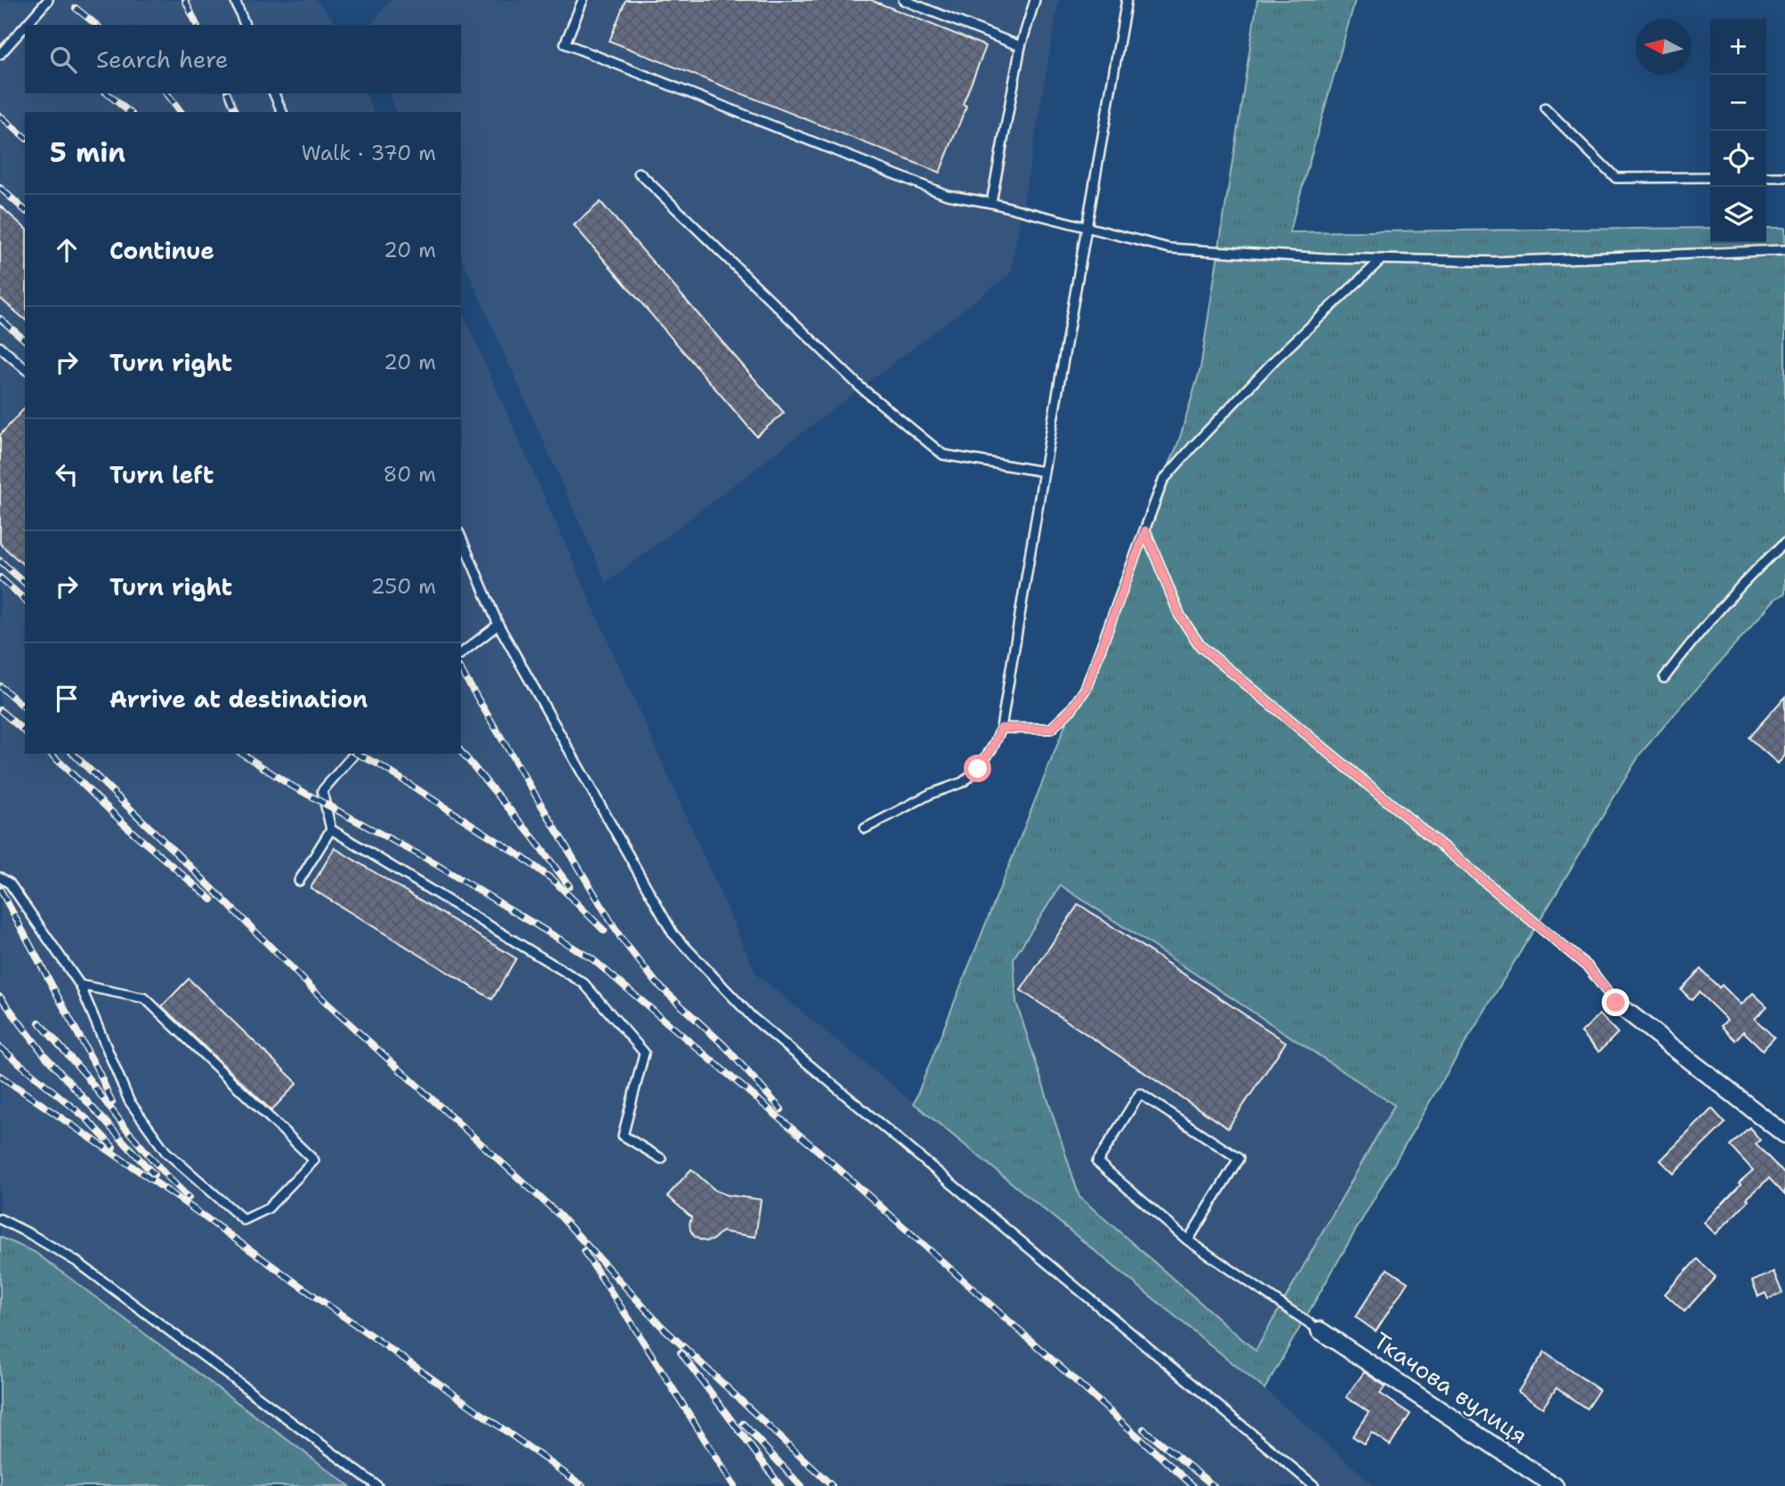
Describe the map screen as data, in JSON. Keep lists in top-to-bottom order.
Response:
{
  "streets": {
    "street": ["Ткачова вулиця"]
  },
  "north": "left",
  "page": {
    "map_buttons": ["+", "−"],
    "search": "Search here",
    "heading": ["5 min", "Walk · 370 m"],
    "list": [
      ["Continue", "20 m"],
      ["Turn right", "20 m"],
      ["Turn left", "80 m"],
      ["Turn right", "250 m"],
      "Arrive at destination"
    ]
  }
}
